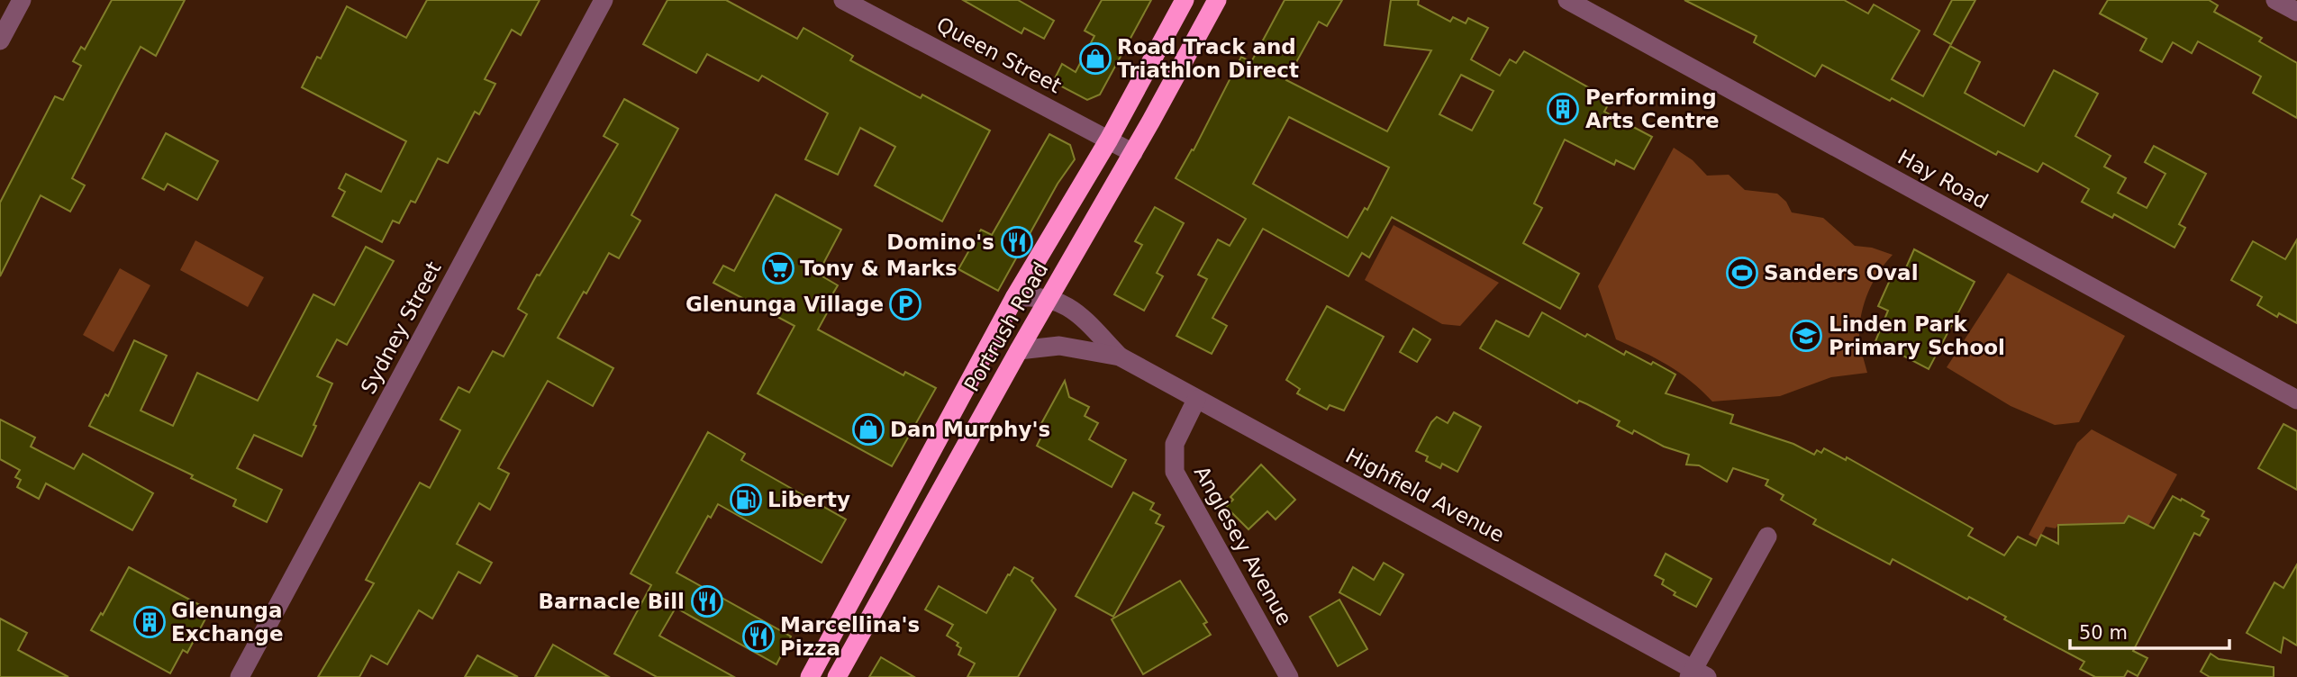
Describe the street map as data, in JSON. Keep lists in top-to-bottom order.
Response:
{
  "streets": {
    "highway": ["Portrush Road"],
    "street": [
      "Queen Street",
      "Hay Road",
      "Sydney Street",
      "Highfield Avenue",
      "Anglesey Avenue"
    ]
  },
  "crossings": [
    ["Queen Street", "Portrush Road"],
    ["Portrush Road", "Highfield Avenue"],
    ["Highfield Avenue", "Anglesey Avenue"]
  ],
  "places": {
    "shop": ["Road Track and Triathlon Direct", "Dan Murphy's"],
    "building": ["Performing Arts Centre", "Glenunga Exchange"],
    "restaurant": ["Domino's", "Barnacle Bill", "Marcellina's Pizza"],
    "supermarket": ["Tony & Marks"],
    "sports": ["Sanders Oval"],
    "parking": ["Glenunga Village"],
    "school or university": ["Linden Park Primary School"],
    "fuel station": ["Liberty"]
  },
  "scale_bar": "50 m"
}
